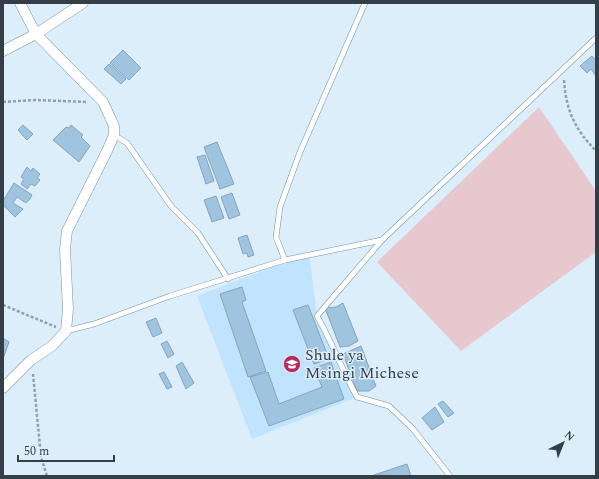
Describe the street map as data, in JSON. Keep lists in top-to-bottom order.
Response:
{
  "places": {
    "school or university": ["Shule ya Msingi Michese"]
  },
  "scale_bar": "50 m",
  "north": "top right"
}
